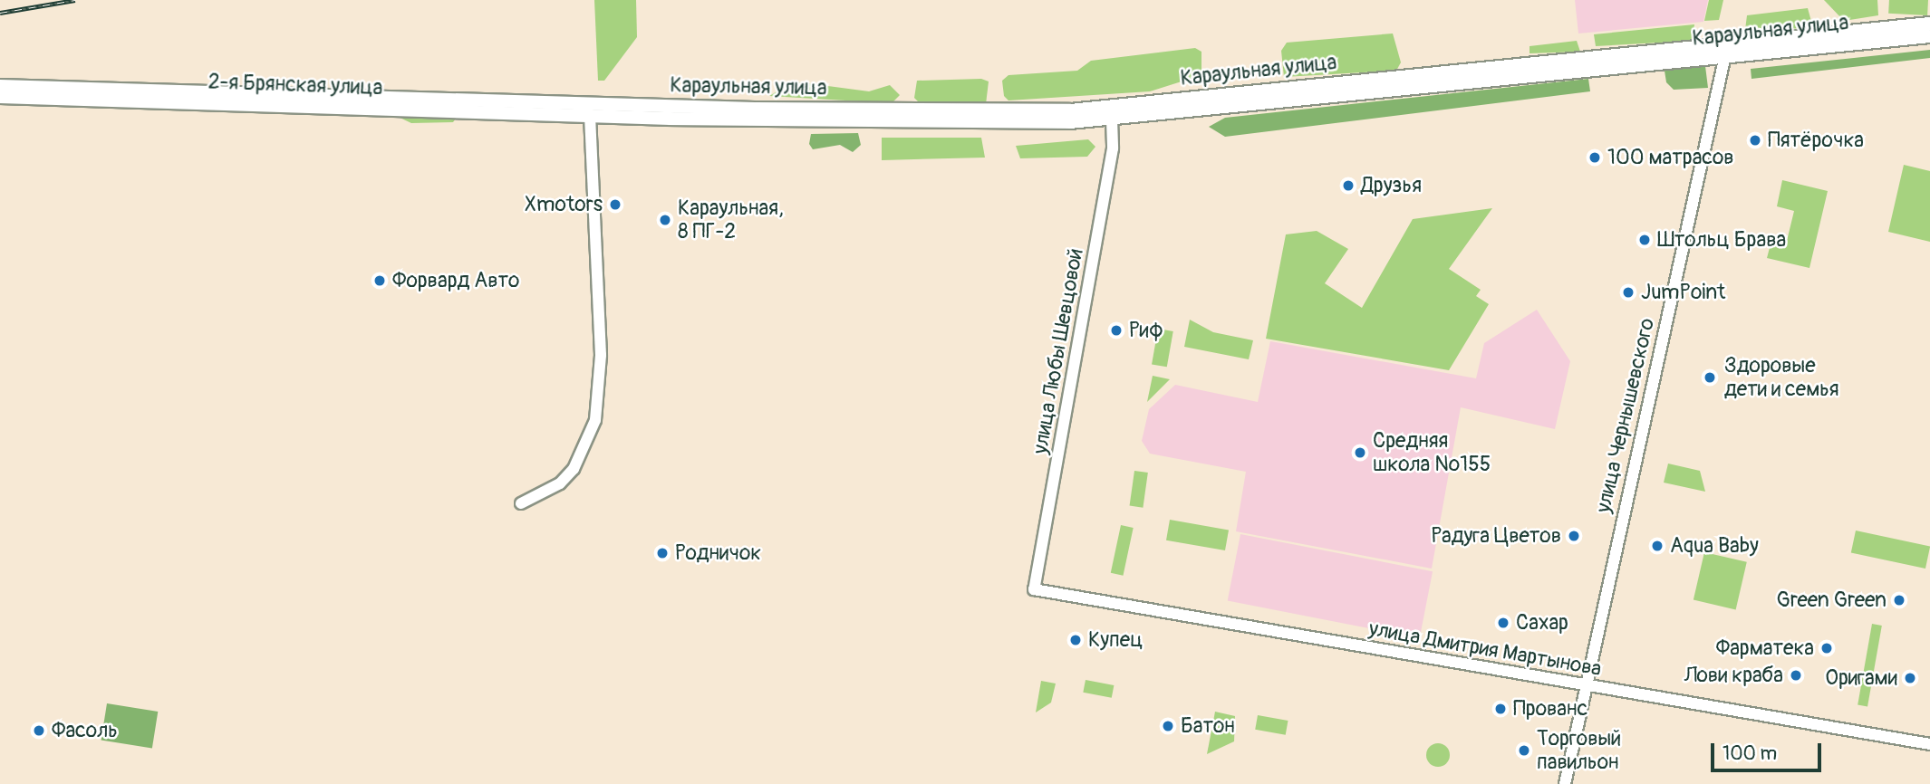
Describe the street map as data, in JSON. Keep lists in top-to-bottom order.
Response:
{
  "streets": {
    "main road": ["Караульная улица", "2-я Брянская улица"],
    "street": ["улица Любы Шевцовой", "улица Чернышевского", "улица Дмитрия Мартынова"]
  },
  "crossings": [
    ["Караульная улица", "2-я Брянская улица"],
    ["Караульная улица", "улица Любы Шевцовой"],
    ["Караульная улица", "улица Чернышевского"],
    ["улица Любы Шевцовой", "улица Дмитрия Мартынова"],
    ["улица Чернышевского", "улица Дмитрия Мартынова"]
  ],
  "places": [
    "Пятёрочка",
    "100 матрасов",
    "Друзья",
    "Xmotors",
    "Караульная, 8 ПГ-2",
    "Штольц Брава",
    "Форвард Авто",
    "JumPoint",
    "Риф",
    "Здоровые дети и семья",
    "Средняя школа №155",
    "Радуга Цветов",
    "Aqua Baby",
    "Родничок",
    "Green Green",
    "Сахар",
    "Купец",
    "Фарматека",
    "Лови краба",
    "Оригами",
    "Прованс",
    "Батон",
    "Фасоль",
    "Торговый павильон"
  ],
  "scale_bar": "100 m"
}
